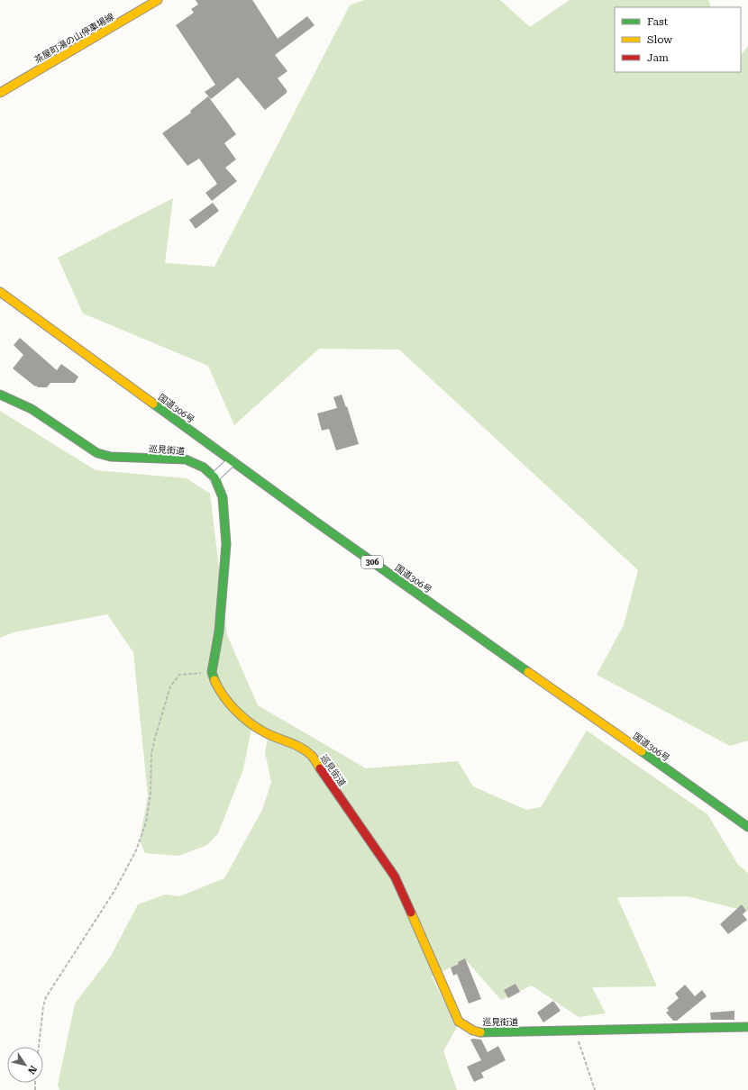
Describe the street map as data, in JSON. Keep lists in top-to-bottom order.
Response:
{
  "streets": {
    "main road": [
      "茶屋町湯の山停車場線",
      "国道306号",
      "巡見街道",
      "306"
    ]
  },
  "legend": ["Fast", "Slow", "Jam"],
  "north": "bottom right"
}
